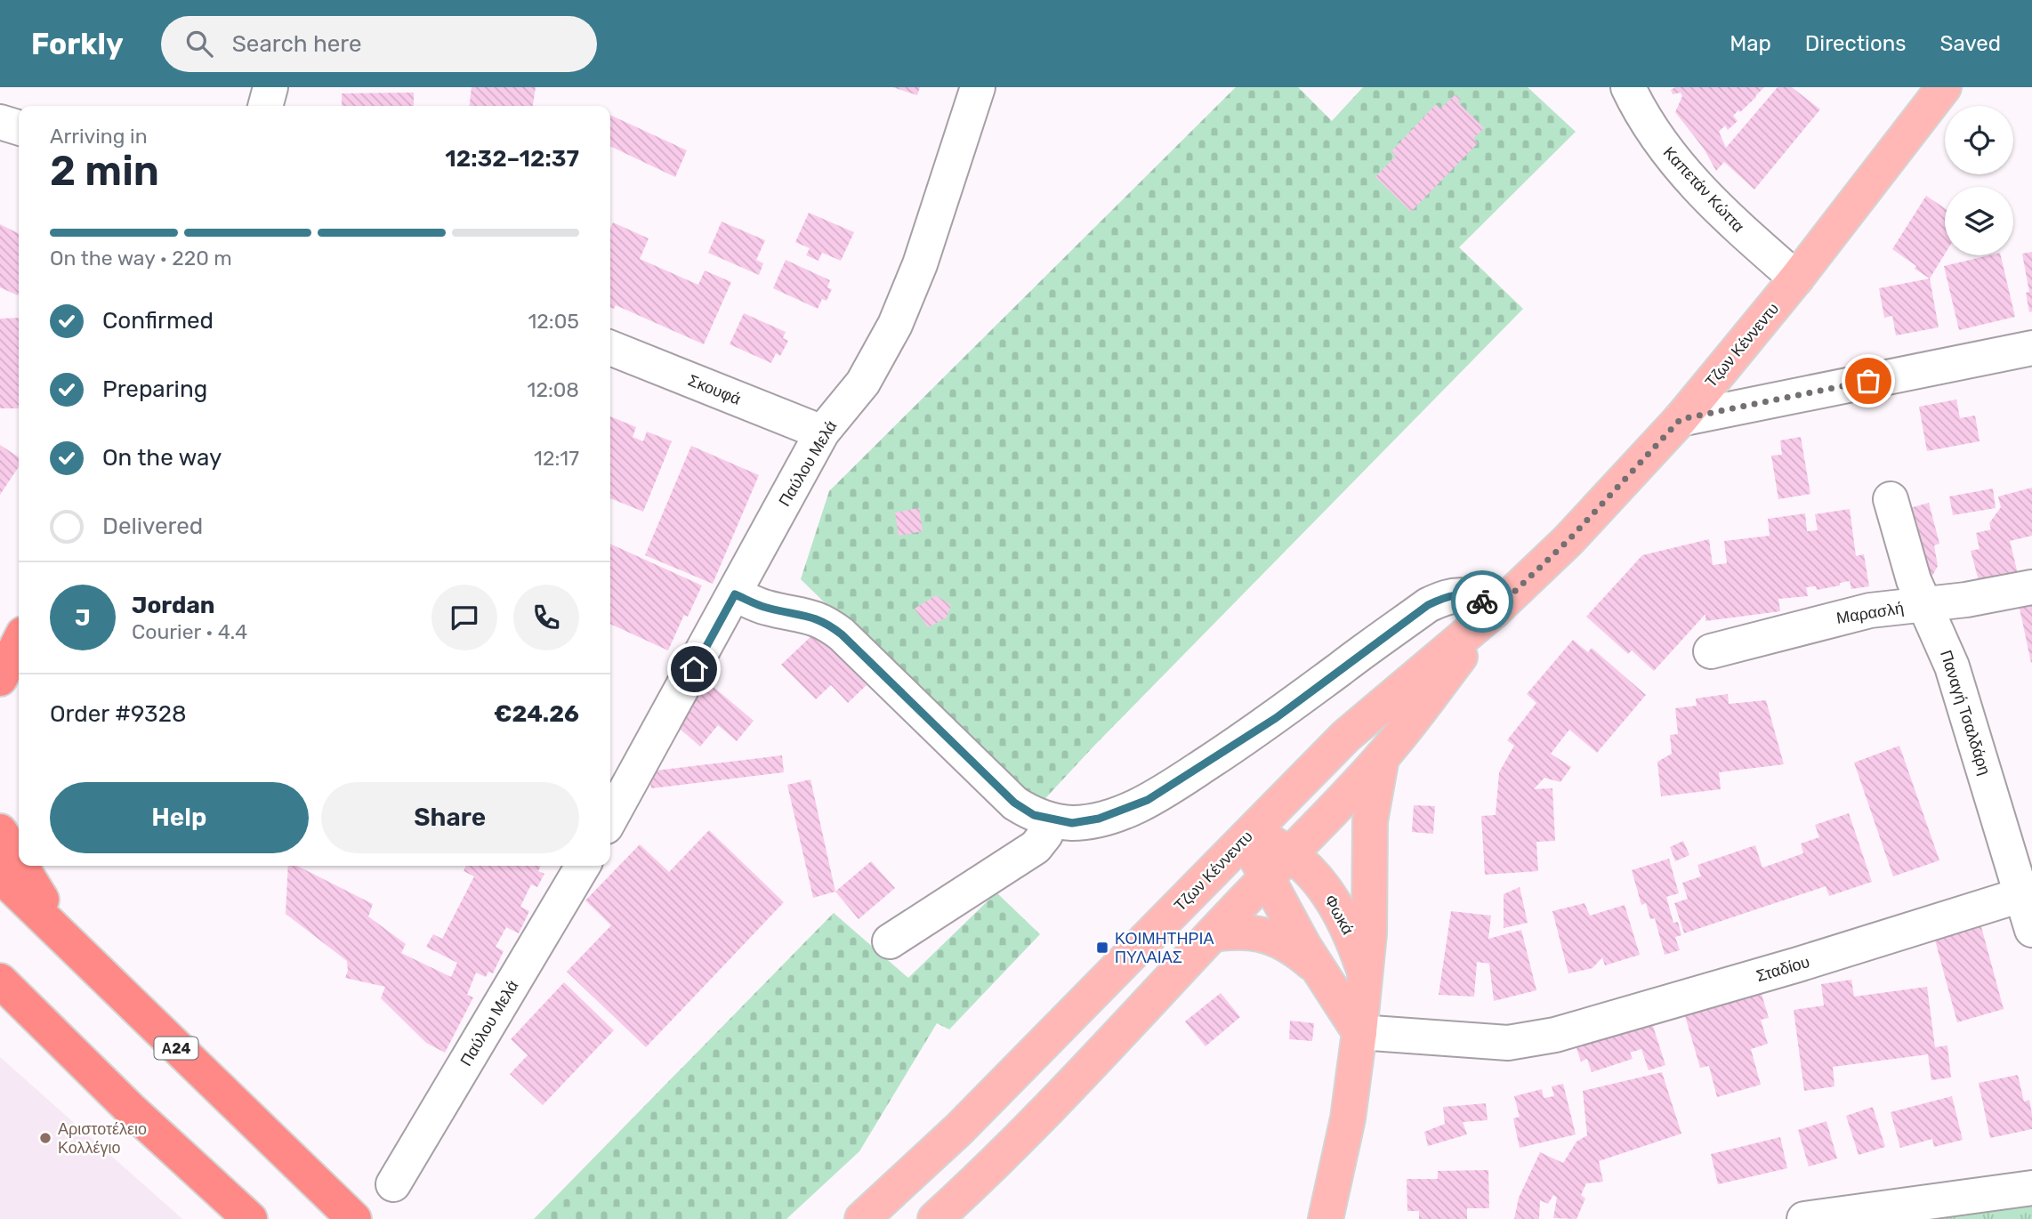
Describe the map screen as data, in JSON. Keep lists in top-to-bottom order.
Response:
{
  "streets": {
    "highway": ["Α24"],
    "main road": ["Τζων Κέννεντυ", "Φωκά"],
    "street": [
      "Καπετάν Κώττα",
      "Σκουφά",
      "Παύλου Μελά",
      "Μαρασλή",
      "Παναγή Τσαλδάρη",
      "Σταδίου"
    ]
  },
  "crossings": [
    ["Καπετάν Κώττα", "Τζων Κέννεντυ"],
    ["Τζων Κέννεντυ", "Φωκά"],
    ["Σκουφά", "Παύλου Μελά"],
    ["Μαρασλή", "Παναγή Τσαλδάρη"],
    ["Παναγή Τσαλδάρη", "Σταδίου"],
    ["Φωκά", "Σταδίου"]
  ],
  "places": {
    "transit": ["ΚΟΙΜΗΤΗΡΙΑ ΠΥΛΑΙΑΣ"],
    "other": ["Αριστοτέλειο Κολλέγιο"]
  },
  "page": {
    "header": "Forkly",
    "search": "Search here",
    "nav": ["Map", "Directions", "Saved"],
    "heading": ["2 min", "Arriving in", "12:32–12:37"],
    "panel": [
      "Jordan",
      "Courier · 4.4",
      "Order #9328",
      "€24.26"
    ],
    "bar": "On the way · 220 m",
    "list": [
      ["Confirmed", "12:05"],
      ["Preparing", "12:08"],
      ["On the way", "12:17"],
      "Delivered"
    ],
    "round": "J",
    "buttons": ["Help", "Share"]
  }
}
